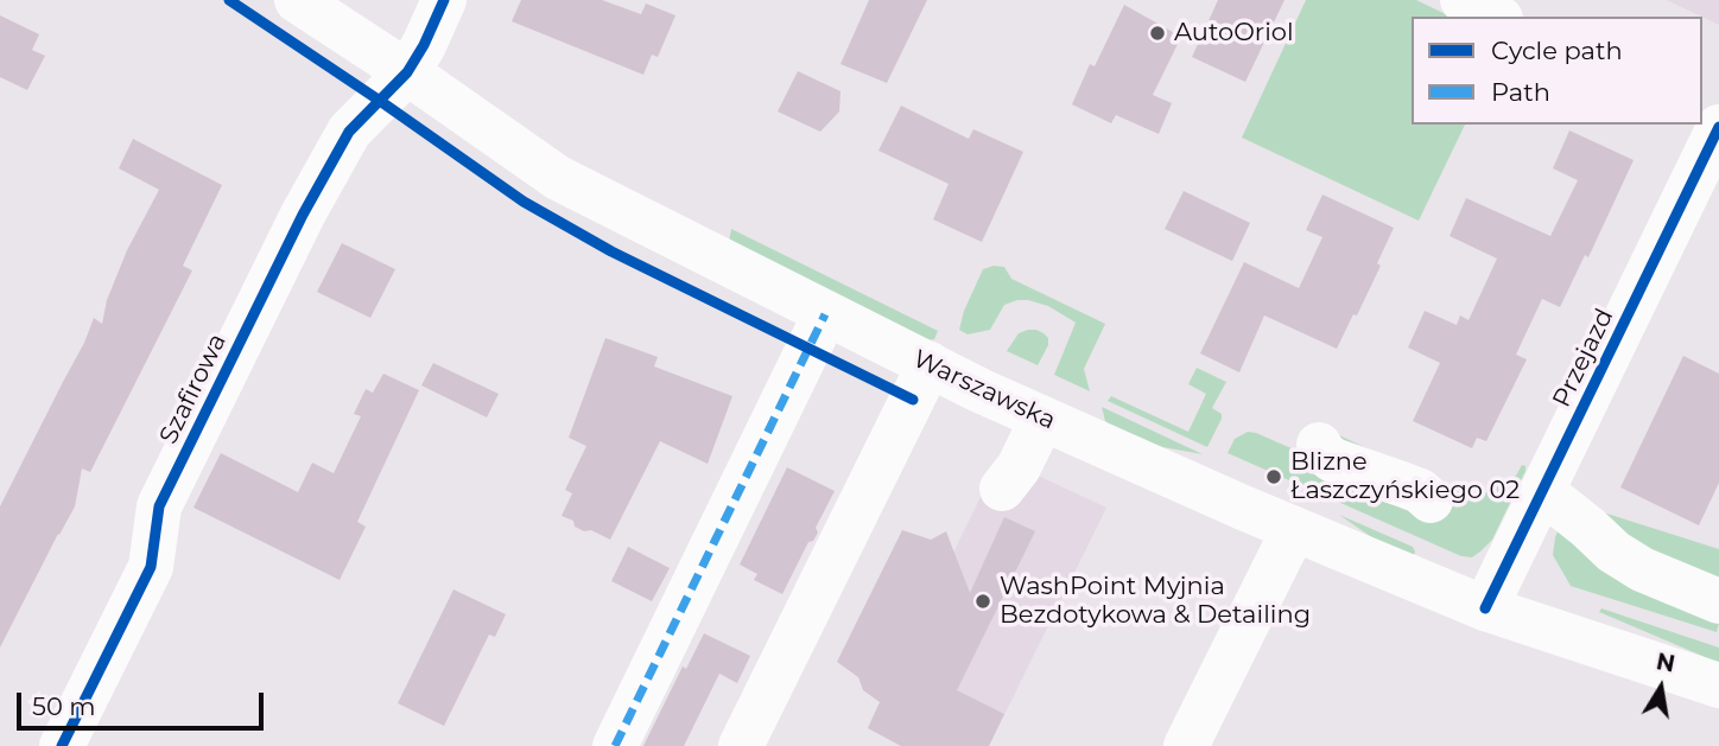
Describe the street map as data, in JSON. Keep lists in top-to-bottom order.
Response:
{
  "streets": {
    "street": ["Przejazd", "Szafirowa", "Warszawska"]
  },
  "crossings": [
    ["Przejazd", "Warszawska"],
    ["Szafirowa", "Warszawska"]
  ],
  "places": ["AutoOriol", "Blizne Łaszczyńskiego 02", "WashPoint Myjnia Bezdotykowa & Detailing"],
  "legend": ["Cycle path", "Path"],
  "scale_bar": "50 m",
  "north": "top"
}
